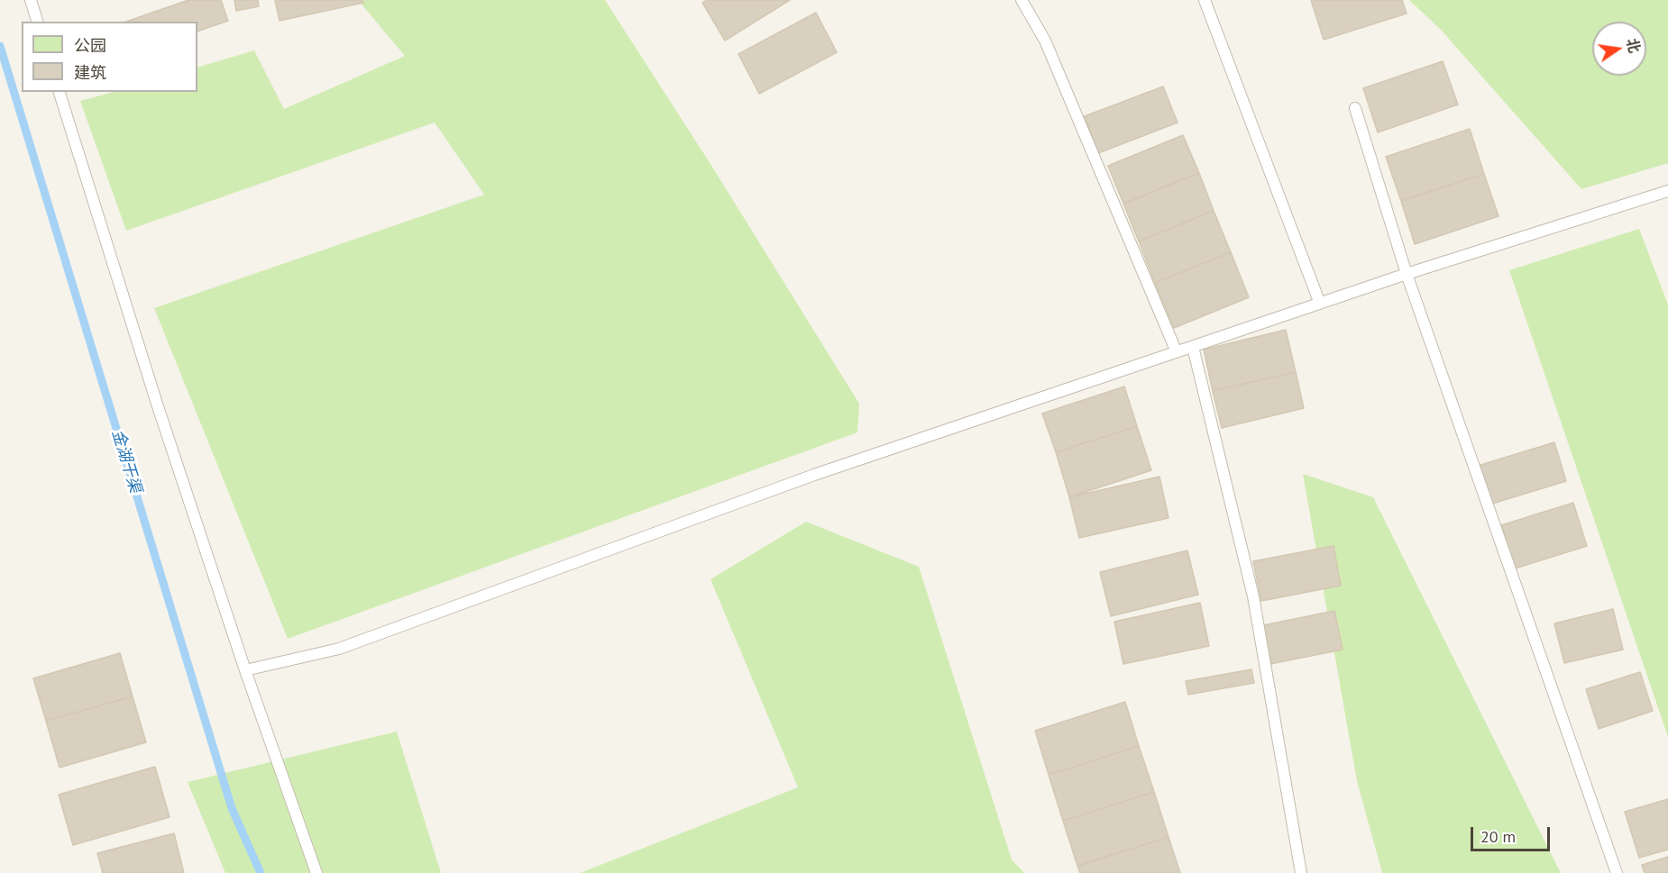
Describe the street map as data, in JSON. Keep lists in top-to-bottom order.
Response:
{
  "water": ["金湖干渠"],
  "legend": ["公园", "建筑"],
  "scale_bar": "20 m",
  "north": "right"
}
